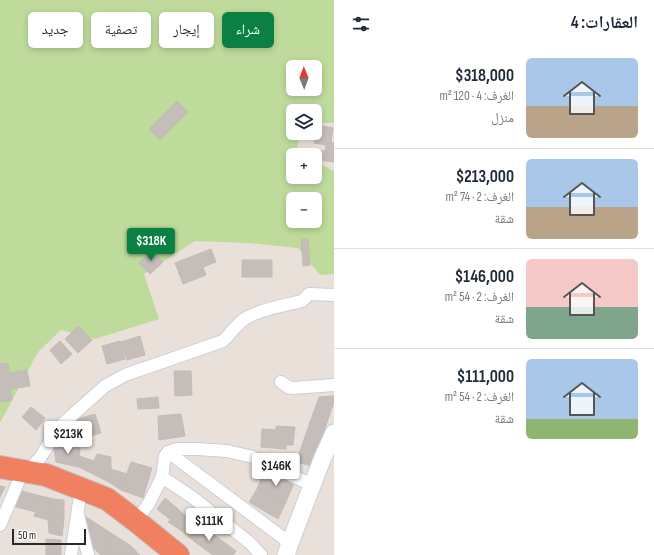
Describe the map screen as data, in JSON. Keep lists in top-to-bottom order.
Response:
{
  "scale_bar": "50 m",
  "north": "top",
  "page": {
    "heading": "العقارات: 4",
    "chip": [
      "شراء",
      "إيجار",
      "تصفية",
      "جديد"
    ],
    "list": [
      {
        "name": "$318,000",
        "note": "الغرف: 4 · 120 m² · منزل"
      },
      {
        "name": "$213,000",
        "note": "الغرف: 2 · 74 m² · شقة"
      },
      {
        "name": "$146,000",
        "note": "الغرف: 2 · 54 m² · شقة"
      },
      {
        "name": "$111,000",
        "note": "الغرف: 2 · 54 m² · شقة"
      }
    ],
    "map_buttons": ["+", "−"],
    "price": [
      "$318K",
      "$213K",
      "$146K",
      "$111K"
    ],
    "scale": "50 m"
  }
}
